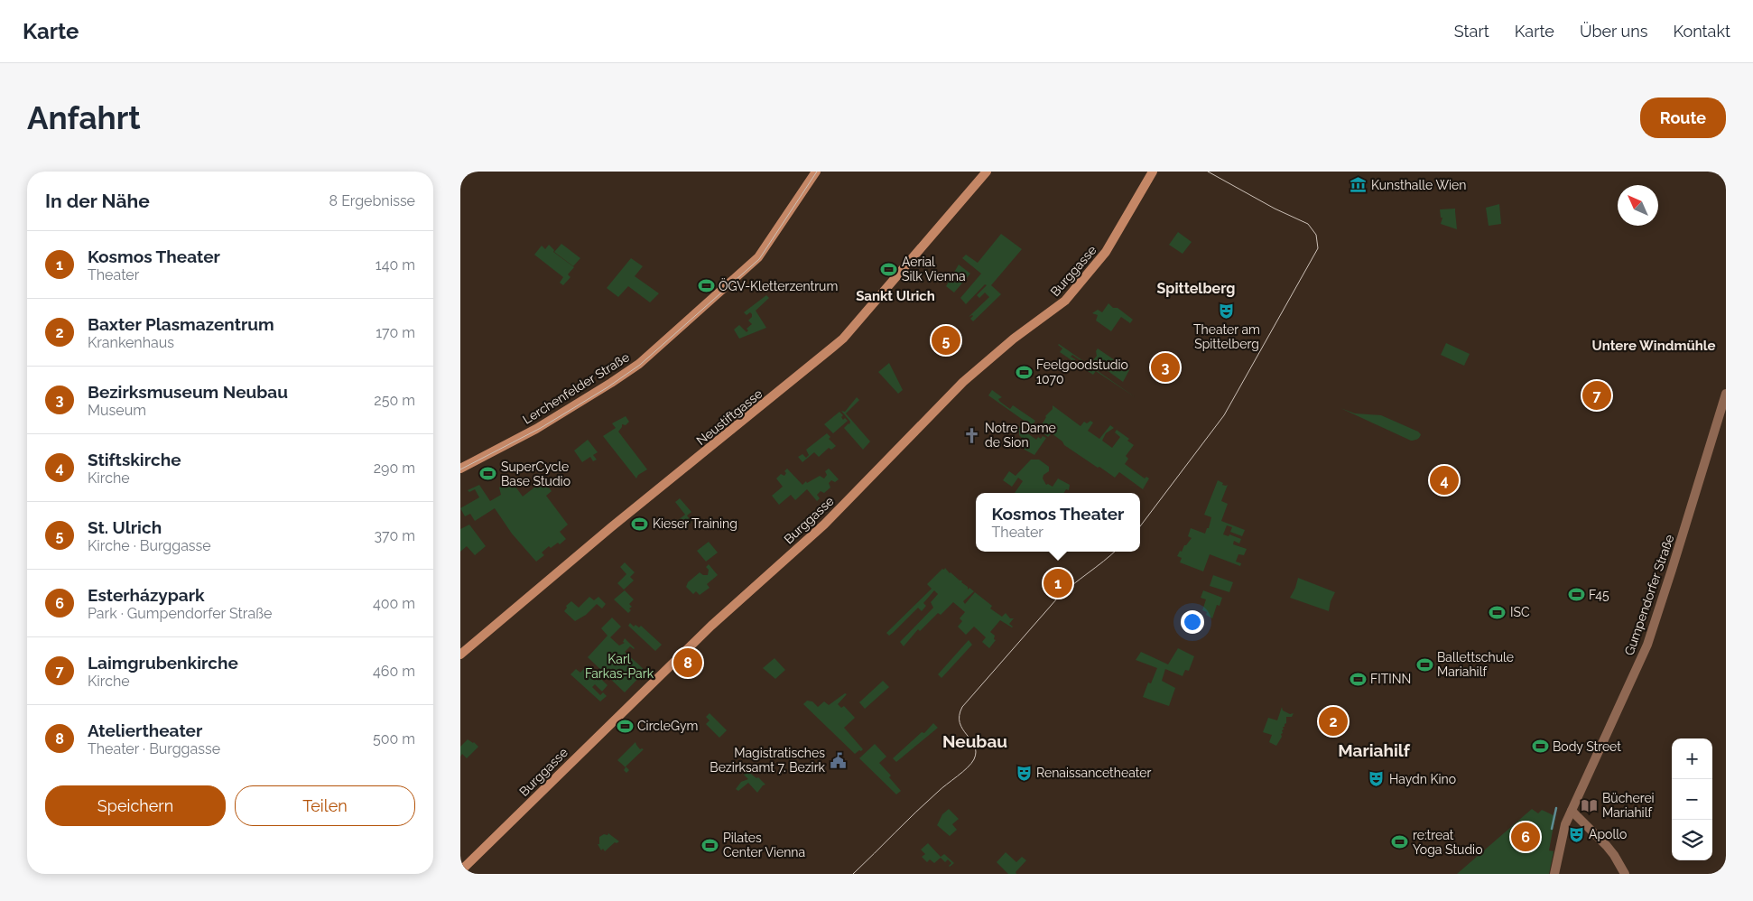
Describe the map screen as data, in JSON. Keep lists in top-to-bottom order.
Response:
{
  "streets": {
    "main road": ["Burggasse", "Lerchenfelder Straße", "Neustiftgasse"],
    "street": ["Gumpendorfer Straße"]
  },
  "districts": [
    "Spittelberg",
    "Sankt Ulrich",
    "Untere Windmühle",
    "Neubau",
    "Mariahilf"
  ],
  "parks": ["Karl Farkas-Park"],
  "places": {
    "museum": ["Kunsthalle Wien"],
    "sports": [
      "Aerial Silk Vienna",
      "ÖGV-Kletterzentrum",
      "Feelgoodstudio 1070",
      "SuperCycle Base Studio",
      "Kieser Training",
      "F45",
      "ISC",
      "Ballettschule Mariahilf",
      "FITINN",
      "CircleGym",
      "Body Street",
      "re:treat Yoga Studio",
      "Pilates Center Vienna"
    ],
    "theatre": [
      "Theater am Spittelberg",
      "Renaissancetheater",
      "Haydn Kino",
      "Apollo"
    ],
    "church": ["Notre Dame de Sion"],
    "public building": ["Magistratisches Bezirksamt 7. Bezirk"],
    "library": ["Bücherei Mariahilf"]
  },
  "north": "top left",
  "page": {
    "header": "Karte",
    "nav": [
      "Start",
      "Karte",
      "Über uns",
      "Kontakt"
    ],
    "buttons": [
      "Route",
      ["Speichern", "Teilen"]
    ],
    "title": "Anfahrt",
    "heading": ["In der Nähe", "8 Ergebnisse"],
    "list": [
      {
        "mark": "1",
        "name": "Kosmos Theater",
        "note": "Theater",
        "value": "140 m"
      },
      {
        "mark": "2",
        "name": "Baxter Plasmazentrum",
        "note": "Krankenhaus",
        "value": "170 m"
      },
      {
        "mark": "3",
        "name": "Bezirksmuseum Neubau",
        "note": "Museum",
        "value": "250 m"
      },
      {
        "mark": "4",
        "name": "Stiftskirche",
        "note": "Kirche",
        "value": "290 m"
      },
      {
        "mark": "5",
        "name": "St. Ulrich",
        "note": "Kirche · Burggasse",
        "value": "370 m"
      },
      {
        "mark": "6",
        "name": "Esterházypark",
        "note": "Park · Gumpendorfer Straße",
        "value": "400 m"
      },
      {
        "mark": "7",
        "name": "Laimgrubenkirche",
        "note": "Kirche",
        "value": "460 m"
      },
      {
        "mark": "8",
        "name": "Ateliertheater",
        "note": "Theater · Burggasse",
        "value": "500 m"
      }
    ],
    "pins": [
      "5",
      "3",
      "7",
      "4",
      "1",
      "8",
      "2",
      "6"
    ],
    "popup": ["Kosmos Theater", "Theater"],
    "map_buttons": ["+", "−"]
  }
}
